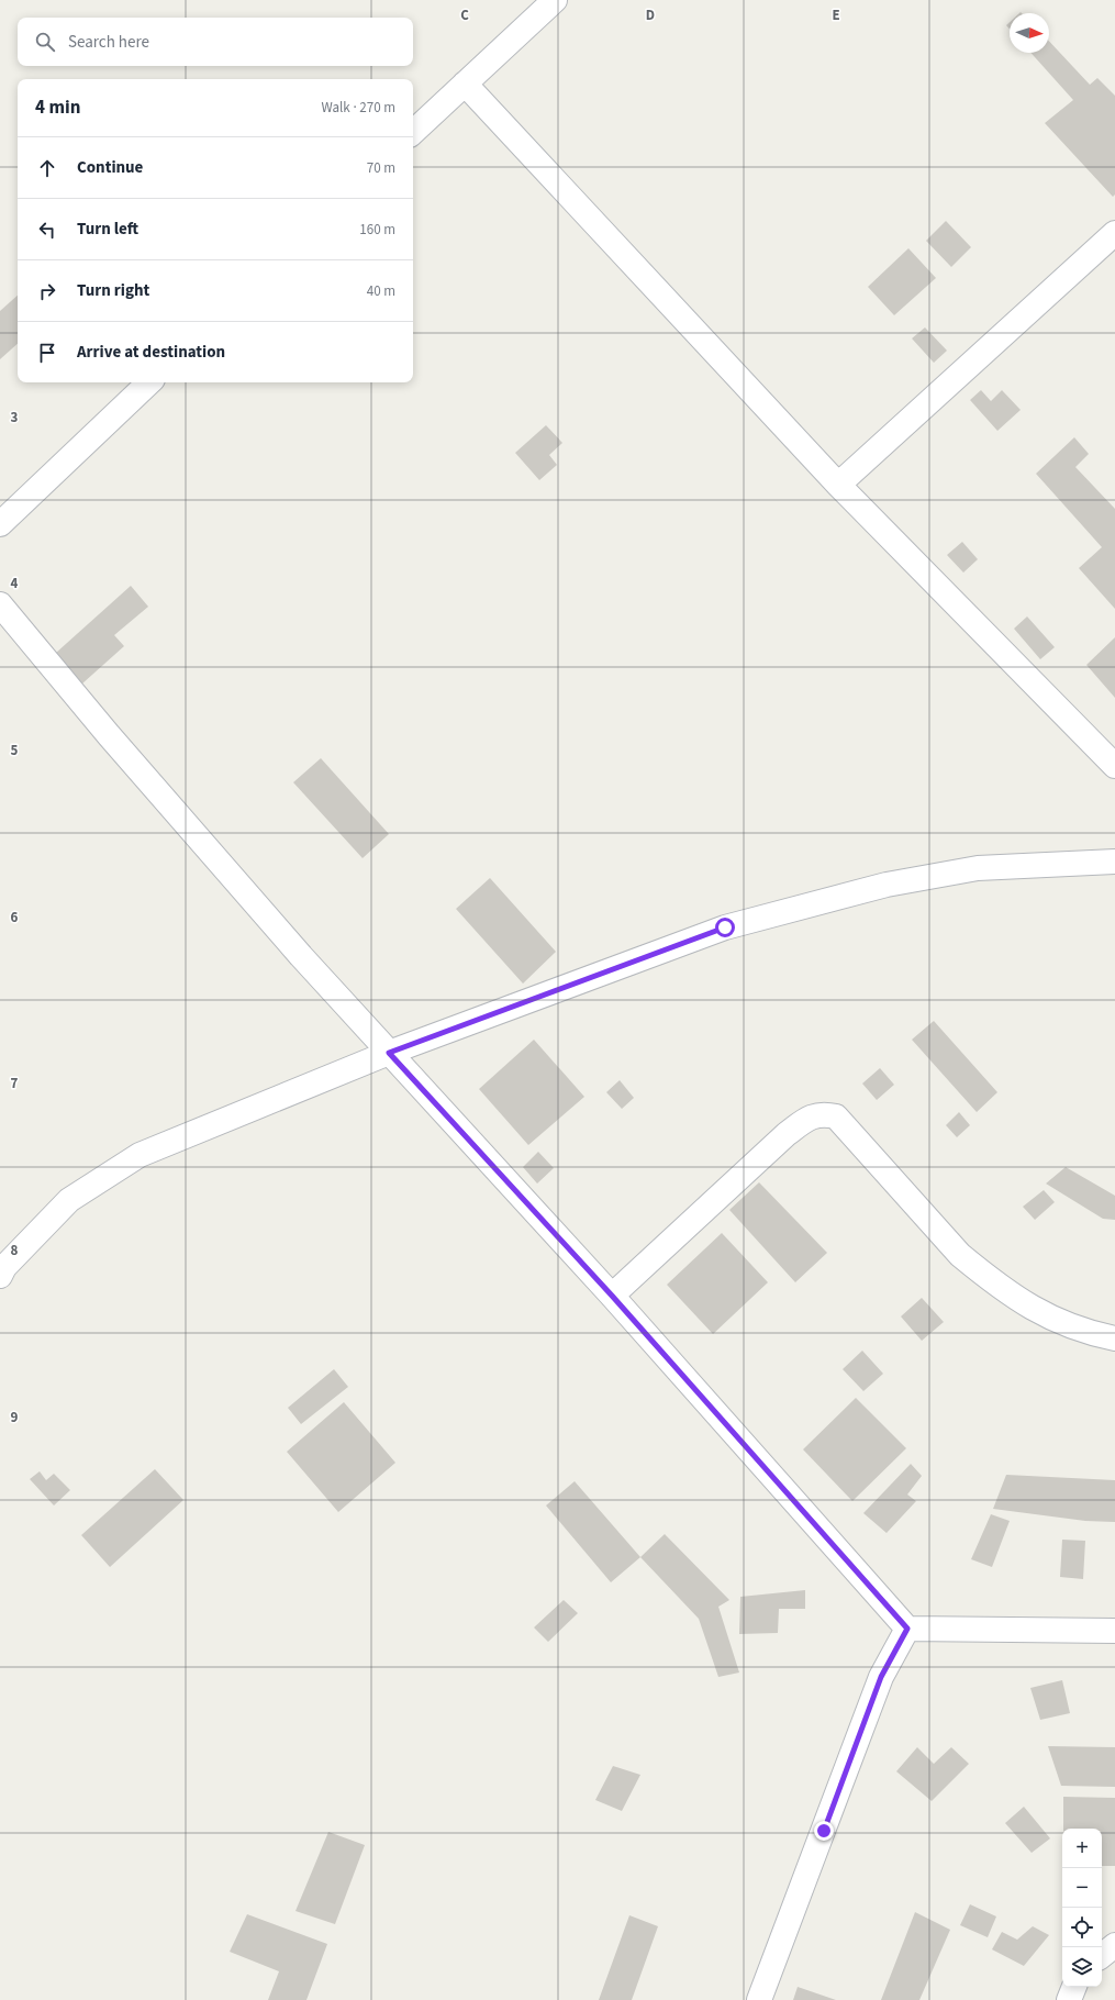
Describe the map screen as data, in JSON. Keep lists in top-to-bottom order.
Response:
{
  "north": "right",
  "page": {
    "search": "Search here",
    "heading": ["4 min", "Walk · 270 m"],
    "list": [
      ["Continue", "70 m"],
      ["Turn left", "160 m"],
      ["Turn right", "40 m"],
      "Arrive at destination"
    ],
    "map_buttons": ["+", "−"]
  },
  "grid": {
    "columns": ["C", "D", "E"],
    "rows": [
      "3",
      "4",
      "5",
      "6",
      "7",
      "8",
      "9"
    ]
  }
}
